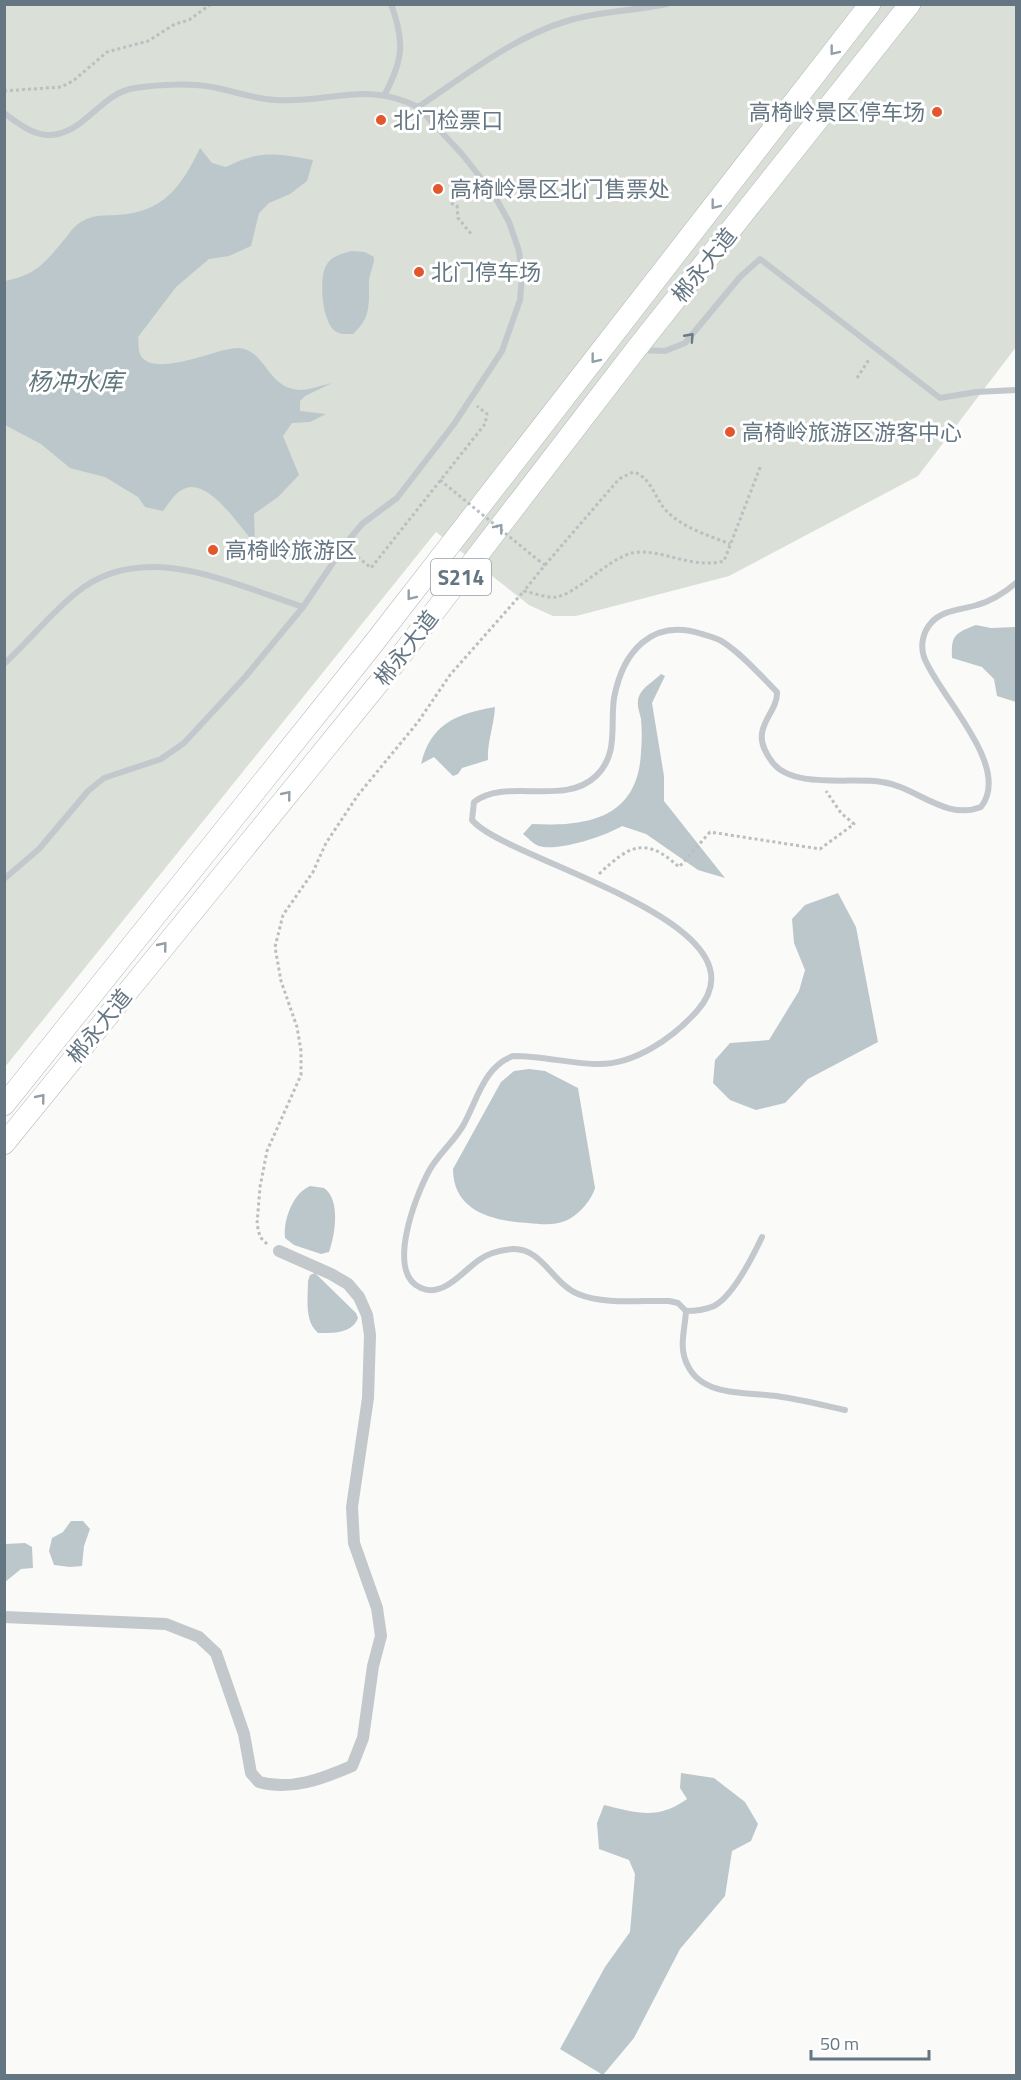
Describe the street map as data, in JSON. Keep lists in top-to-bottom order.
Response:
{
  "streets": {
    "highway": ["郴永大道", "S214"]
  },
  "water": ["杨冲水库"],
  "places": [
    "高椅岭景区停车场",
    "北门检票口",
    "高椅岭景区北门售票处",
    "北门停车场",
    "高椅岭旅游区游客中心",
    "高椅岭旅游区"
  ],
  "scale_bar": "50 m"
}
